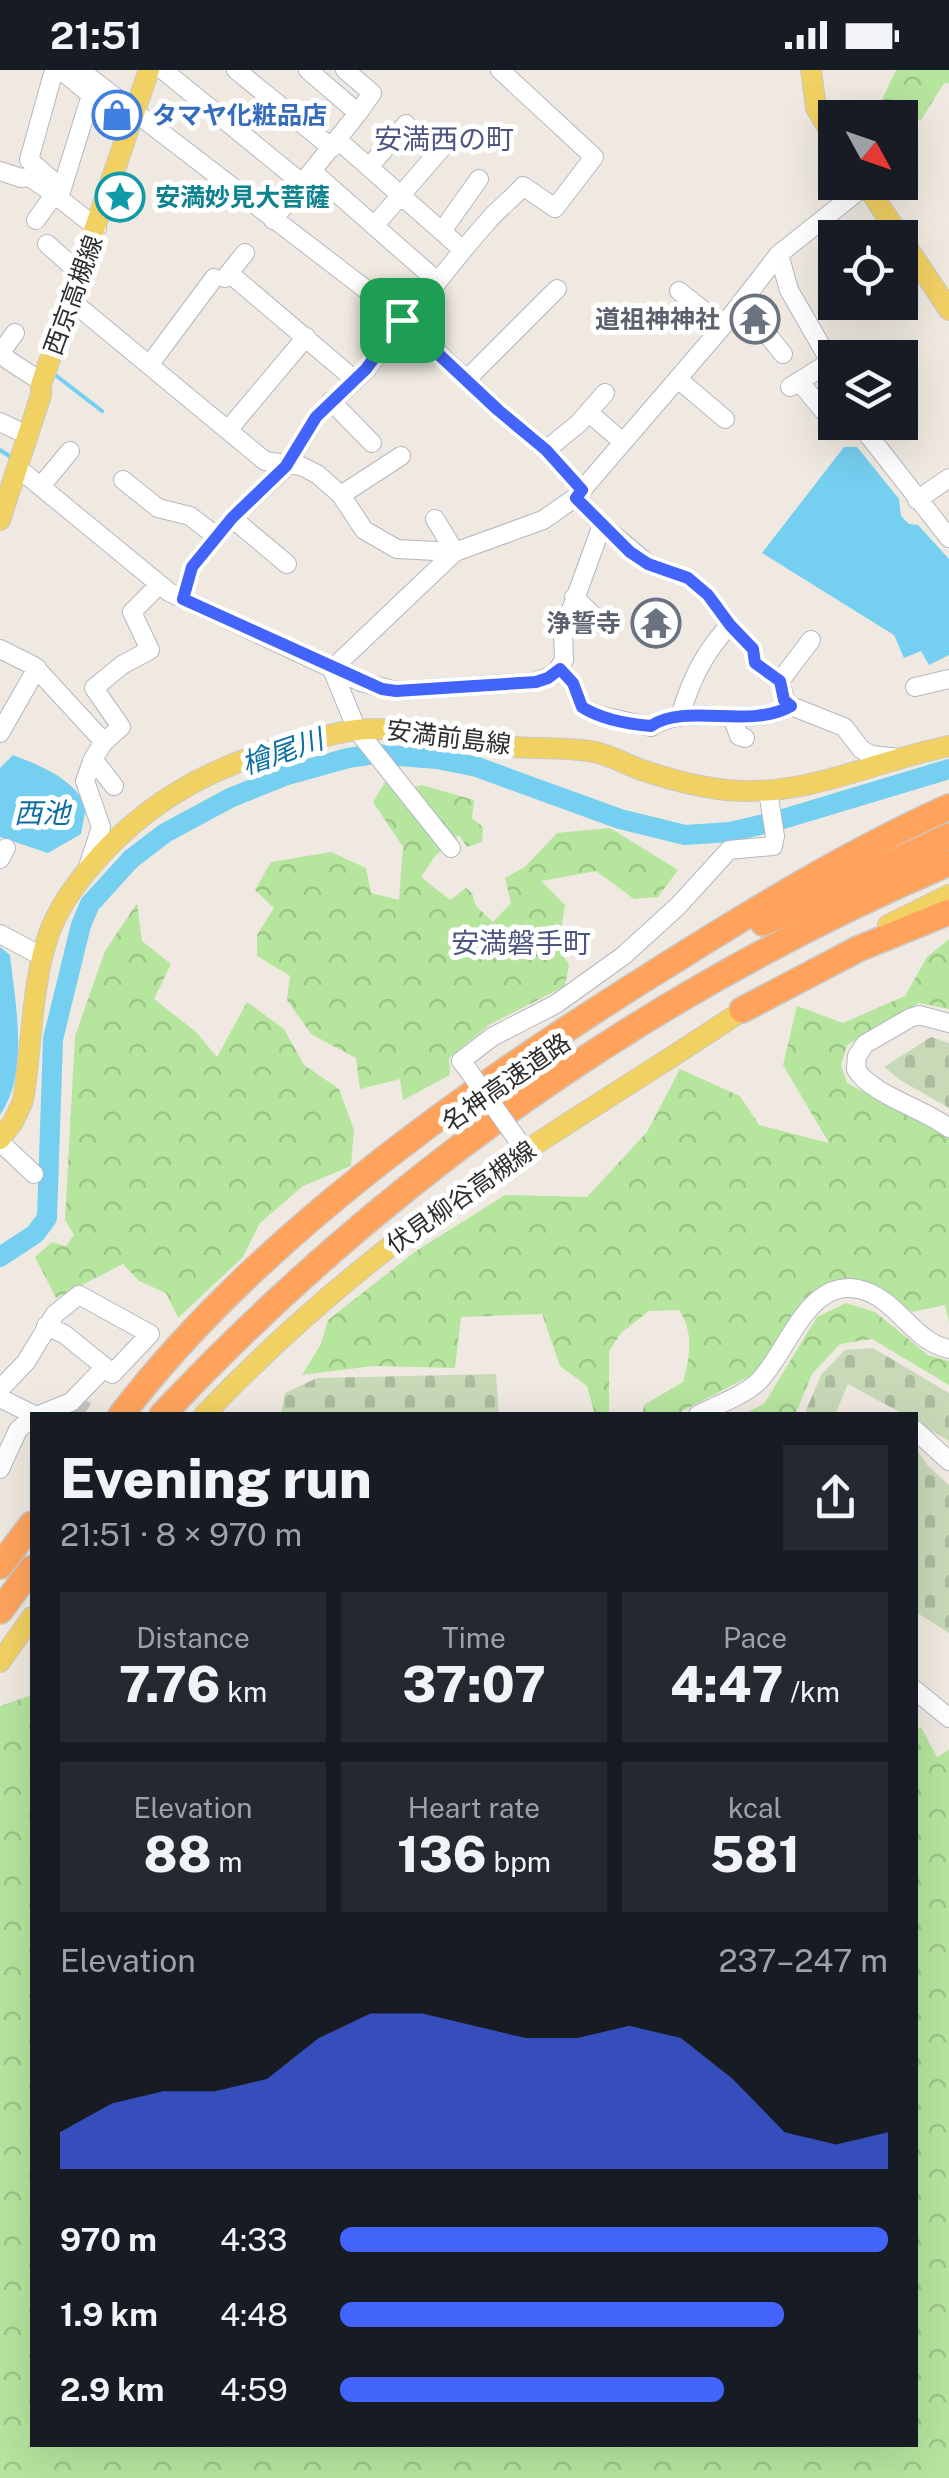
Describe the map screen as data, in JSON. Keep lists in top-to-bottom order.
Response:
{
  "streets": {
    "highway": ["名神高速道路"],
    "main road": ["西京高槻線", "安満前島線", "伏見柳谷高槻線"]
  },
  "districts": ["安満西の町", "安満磐手町"],
  "water": ["檜尾川", "西池"],
  "places": {
    "shop": ["タマヤ化粧品店"],
    "place": ["安満妙見大菩薩"],
    "temple": ["道祖神神社", "浄誓寺"]
  },
  "north": "bottom right",
  "page": {
    "status": "21:51",
    "heading": ["Evening run", "21:51 · 8 × 970 m"],
    "stats": [
      ["Distance", "7.76 km"],
      ["Time", "37:07"],
      ["Pace", "4:47 /km"],
      ["Elevation", "88 m"],
      ["Heart rate", "136 bpm"],
      ["kcal", "581"]
    ],
    "chart": ["Elevation", "237–247 m"],
    "list": [
      {
        "name": "970 m",
        "note": "4:33"
      },
      {
        "name": "1.9 km",
        "note": "4:48"
      },
      {
        "name": "2.9 km",
        "note": "4:59"
      }
    ]
  }
}
